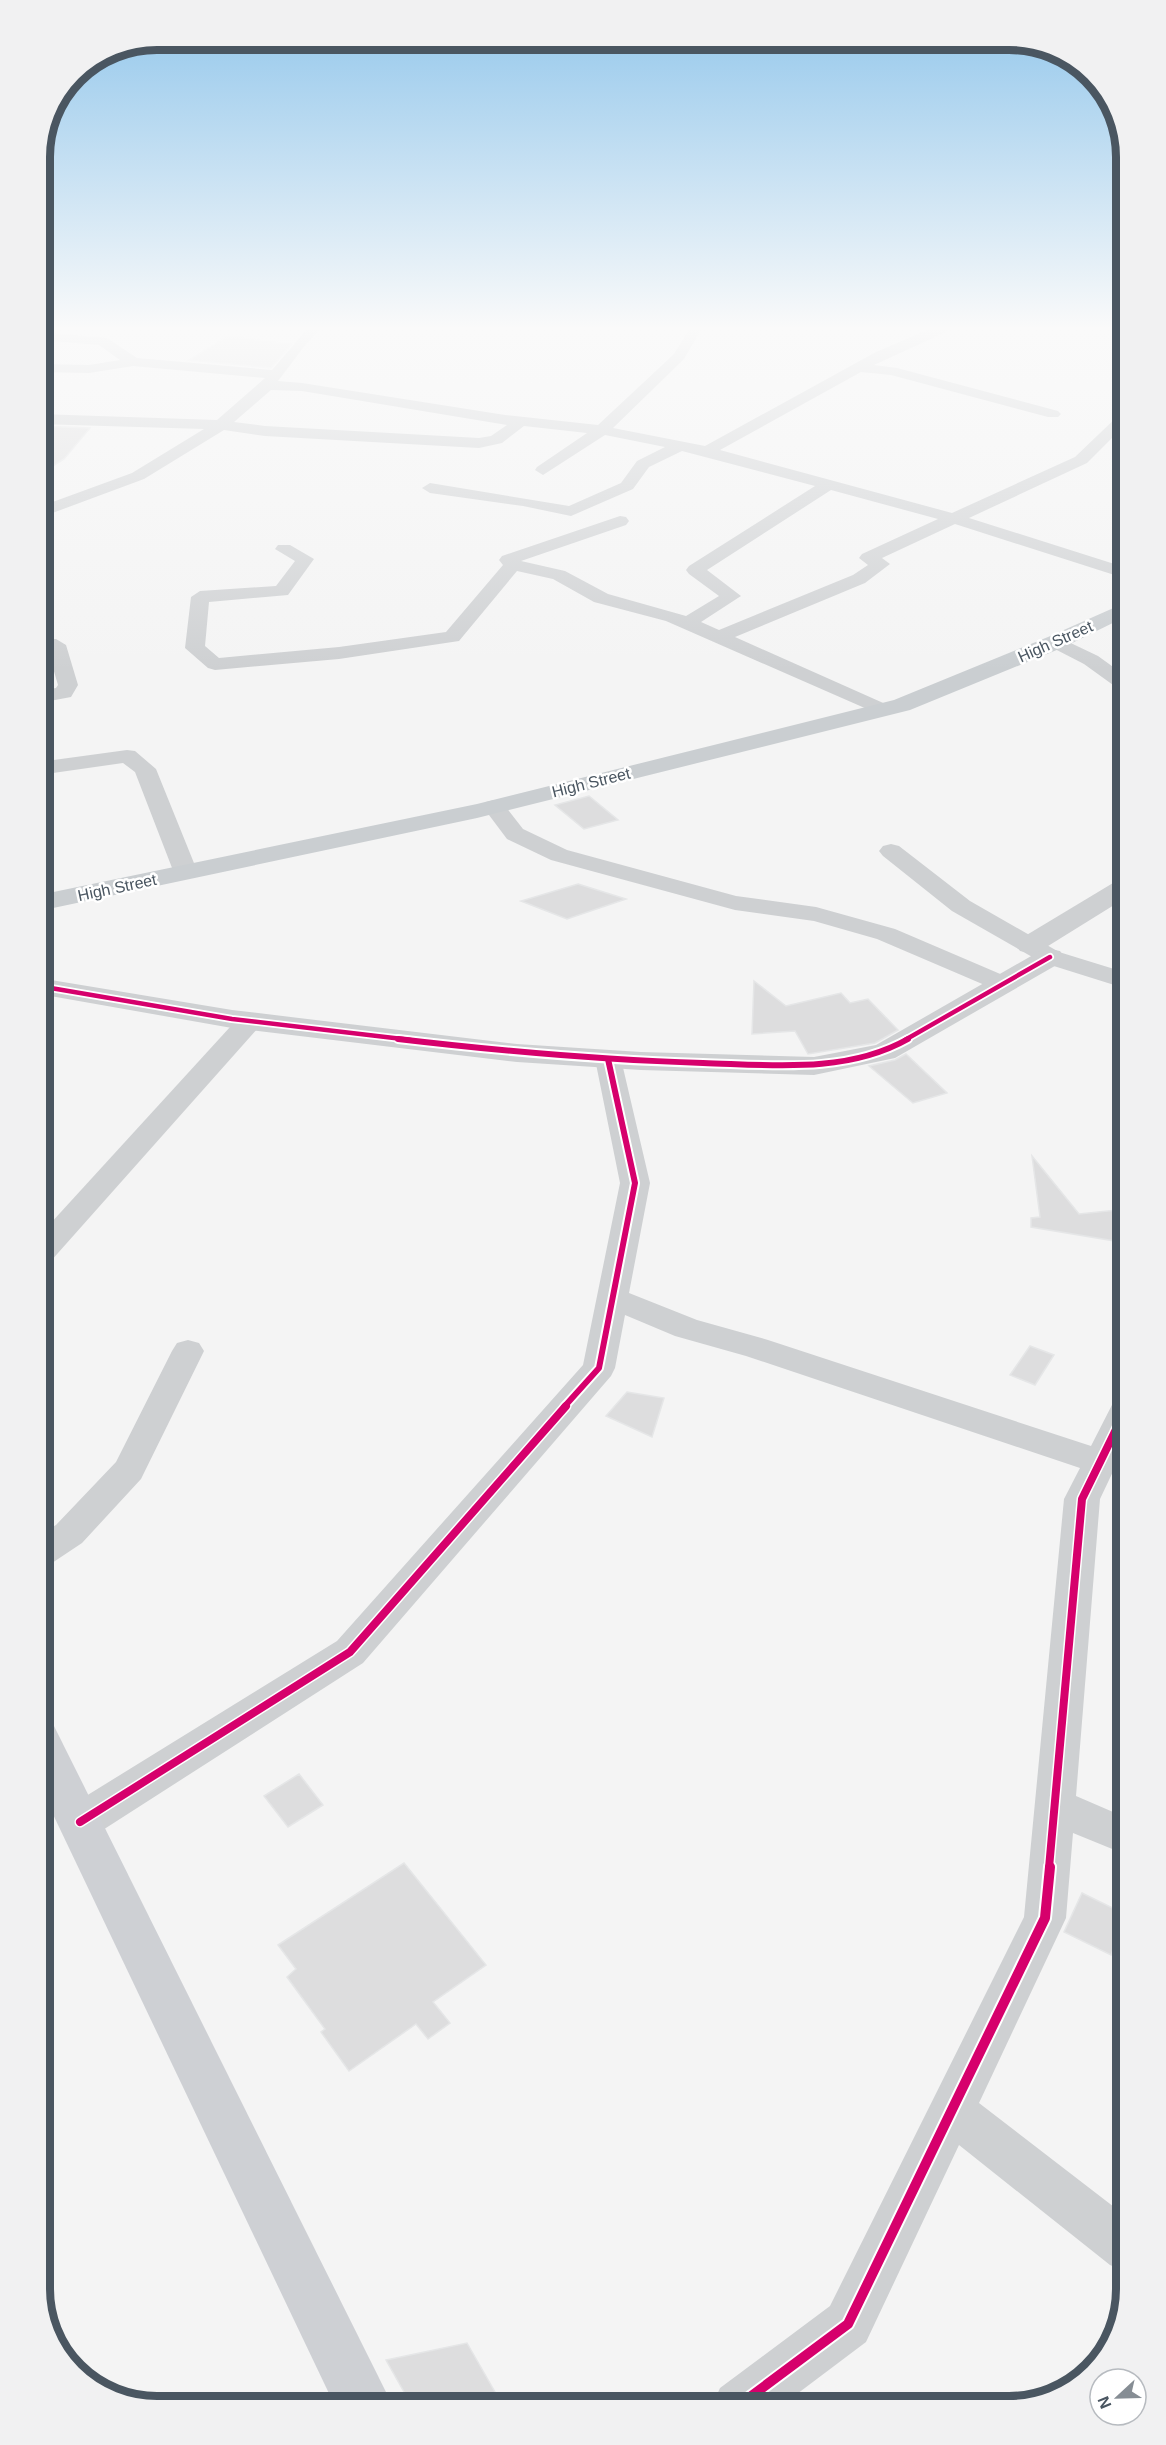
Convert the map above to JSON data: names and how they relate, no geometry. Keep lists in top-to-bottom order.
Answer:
{
  "streets": {
    "main road": ["High Street"]
  },
  "north": "left"
}
